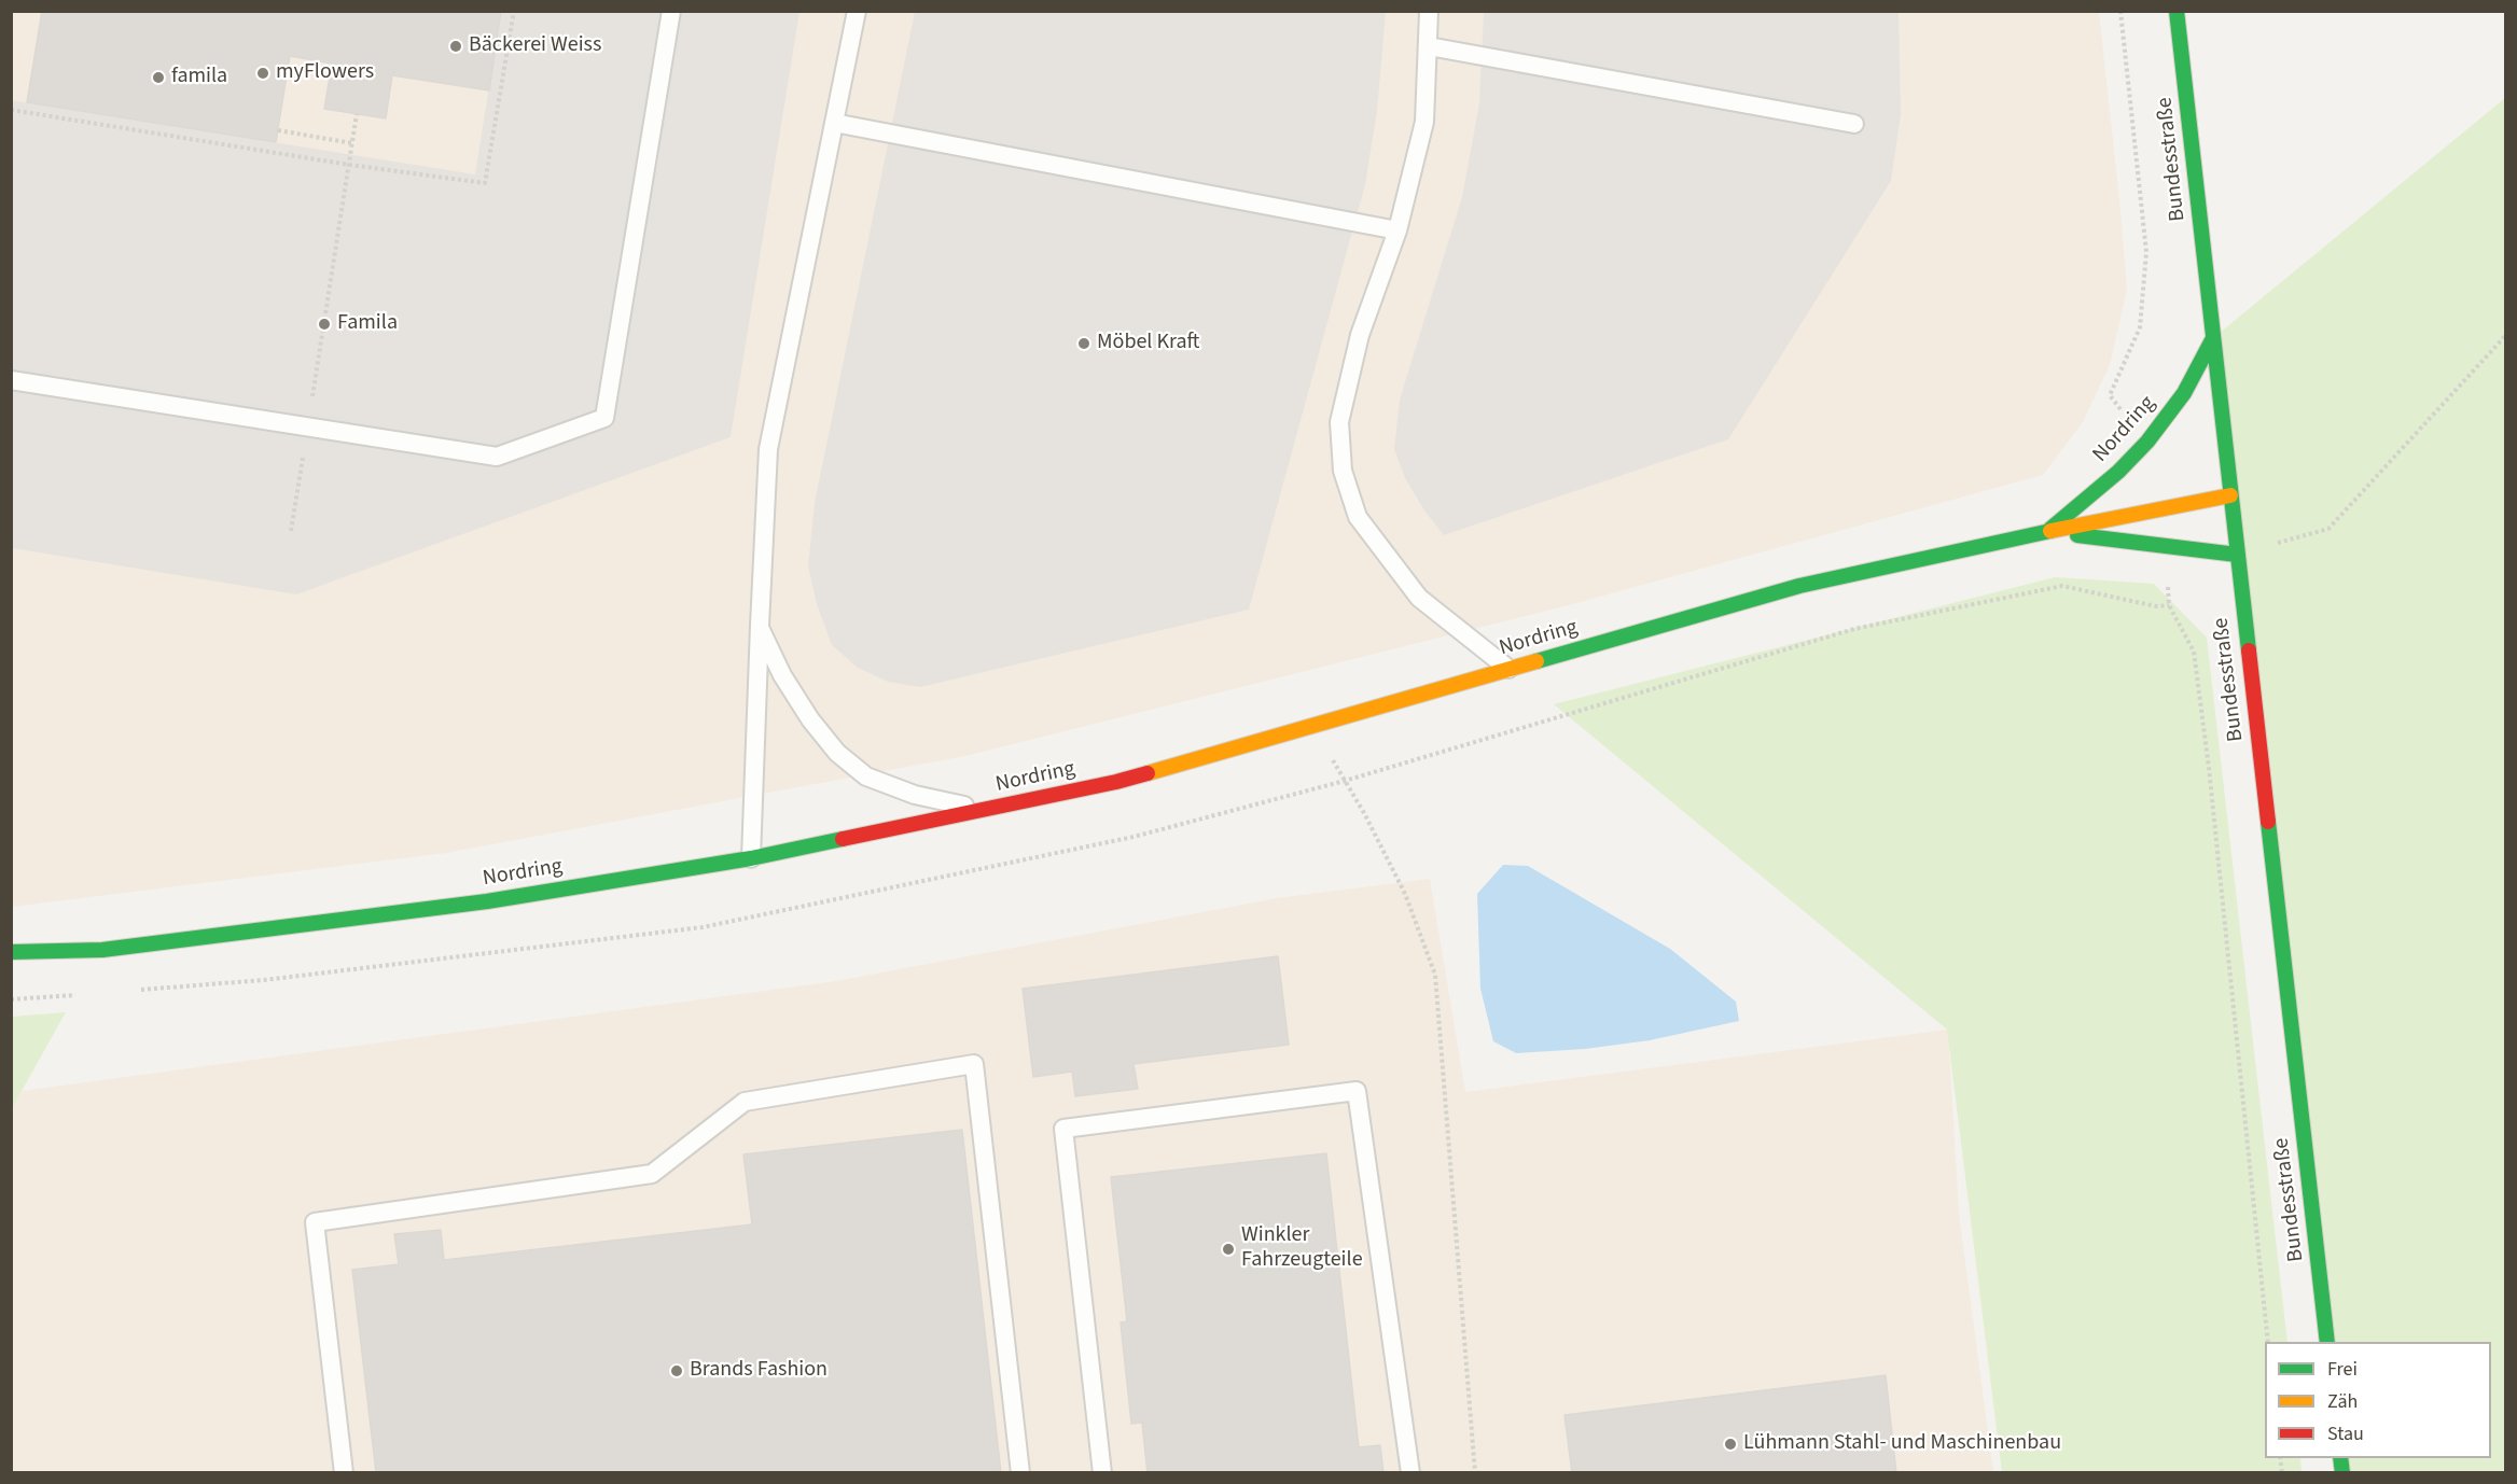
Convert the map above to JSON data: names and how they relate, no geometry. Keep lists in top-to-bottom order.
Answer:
{
  "streets": {
    "street": ["Bundesstraße", "Nordring"]
  },
  "crossings": [
    ["Bundesstraße", "Nordring"]
  ],
  "places": [
    "Bäckerei Weiss",
    "myFlowers",
    "famila",
    "Famila",
    "Möbel Kraft",
    "Winkler Fahrzeugteile",
    "Brands Fashion",
    "Lühmann Stahl- und Maschinenbau"
  ],
  "legend": ["Frei", "Zäh", "Stau"]
}
